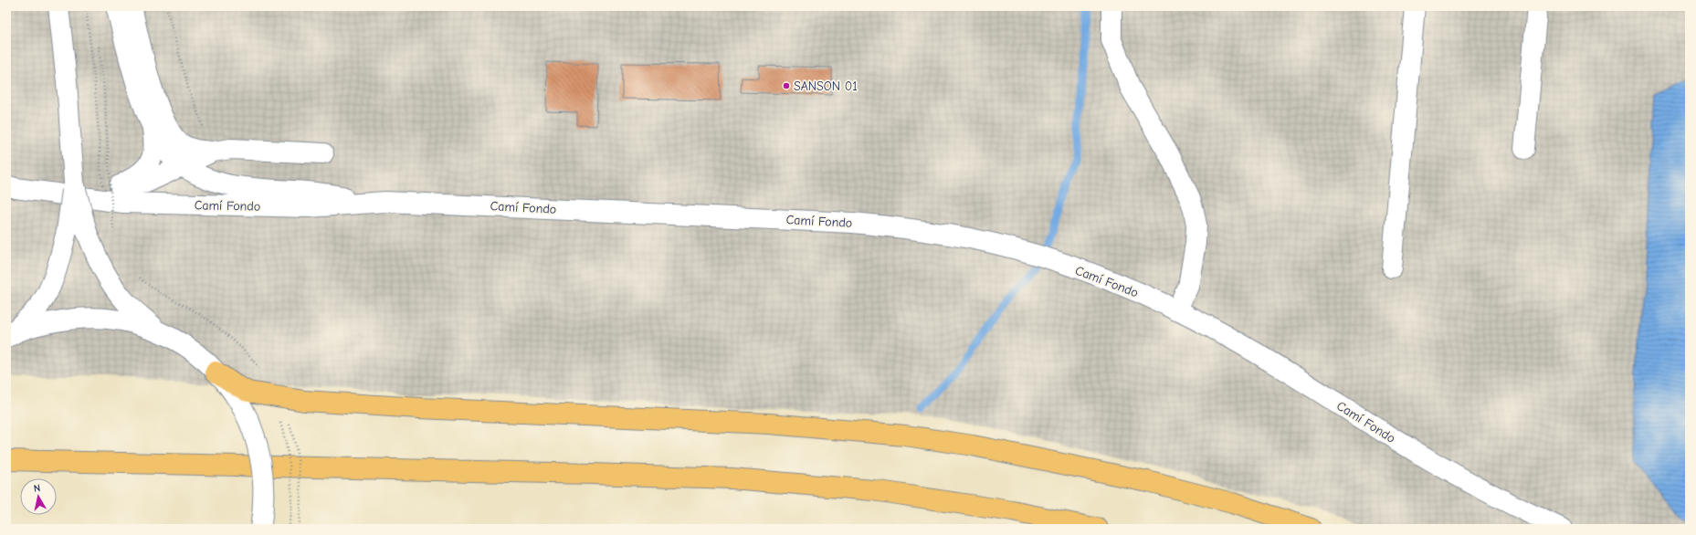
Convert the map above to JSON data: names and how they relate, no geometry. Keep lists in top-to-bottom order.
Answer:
{
  "streets": {
    "street": ["Camí Fondo"]
  },
  "places": ["SANSON 01"],
  "north": "top"
}
